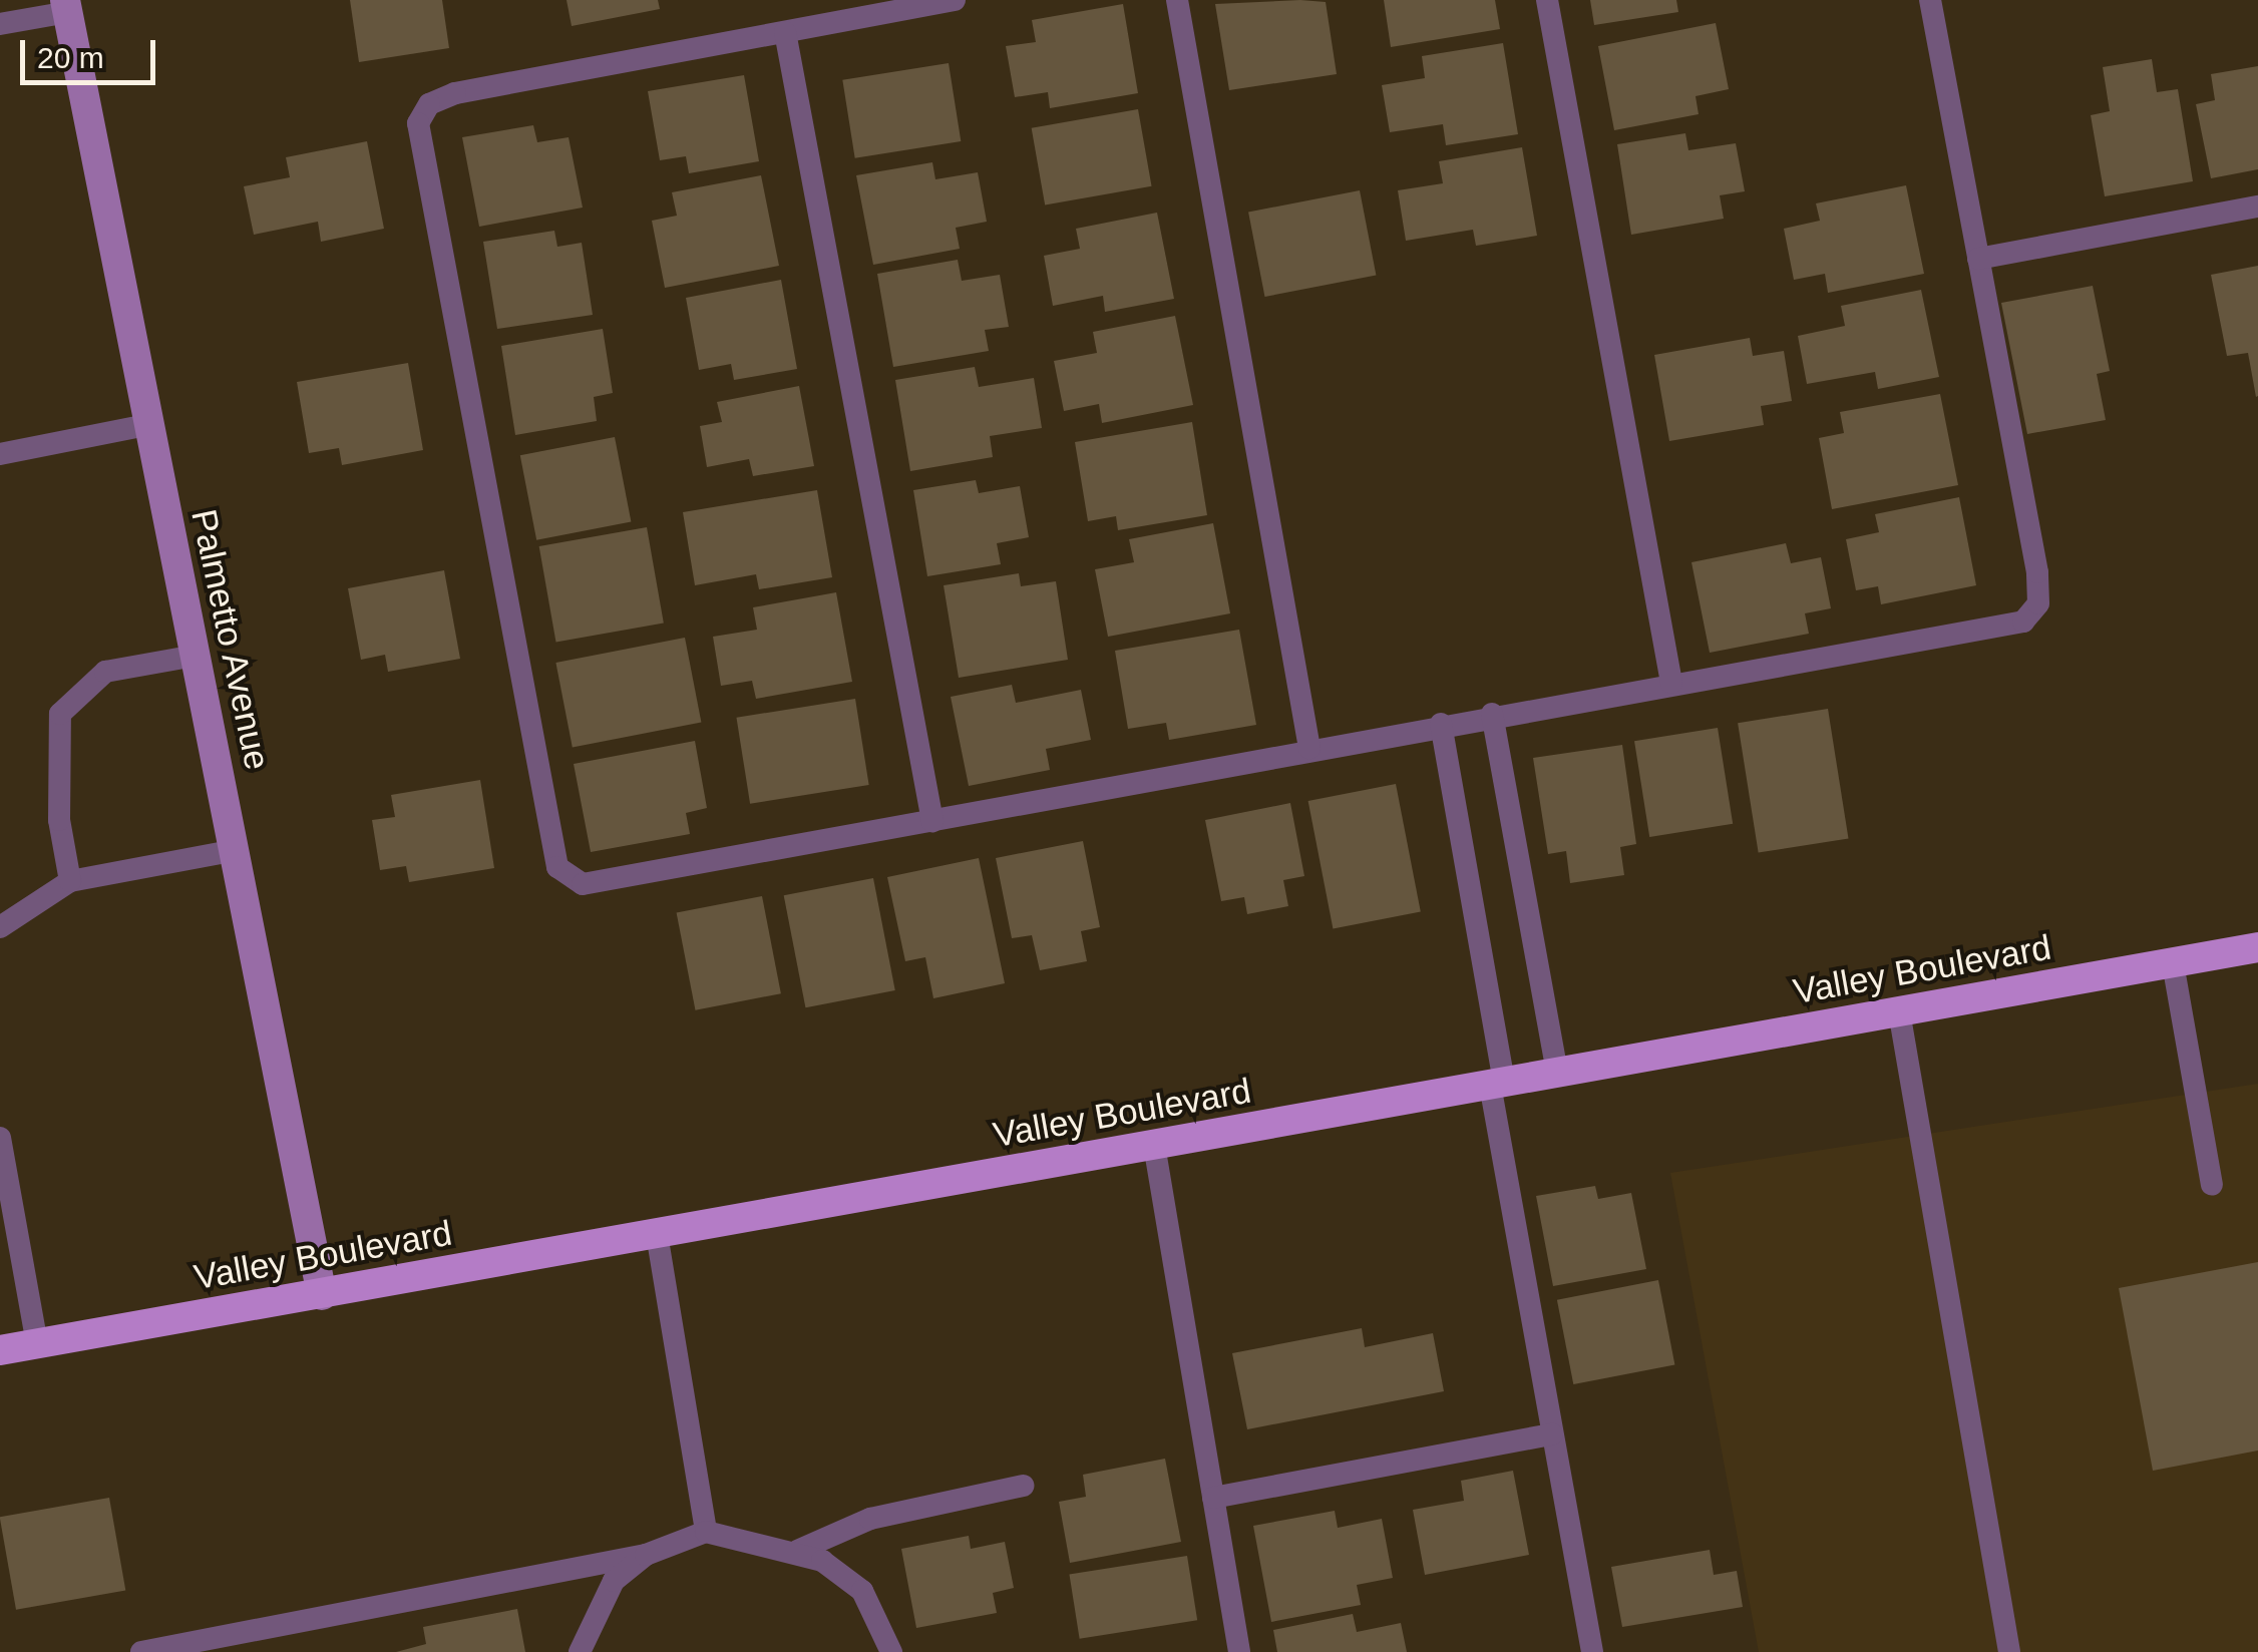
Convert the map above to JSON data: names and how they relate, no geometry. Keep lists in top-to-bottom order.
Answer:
{
  "streets": {
    "main road": ["Valley Boulevard"],
    "street": ["Palmetto Avenue"]
  },
  "crossings": [
    ["Palmetto Avenue", "Valley Boulevard"]
  ],
  "scale_bar": "20 m"
}
